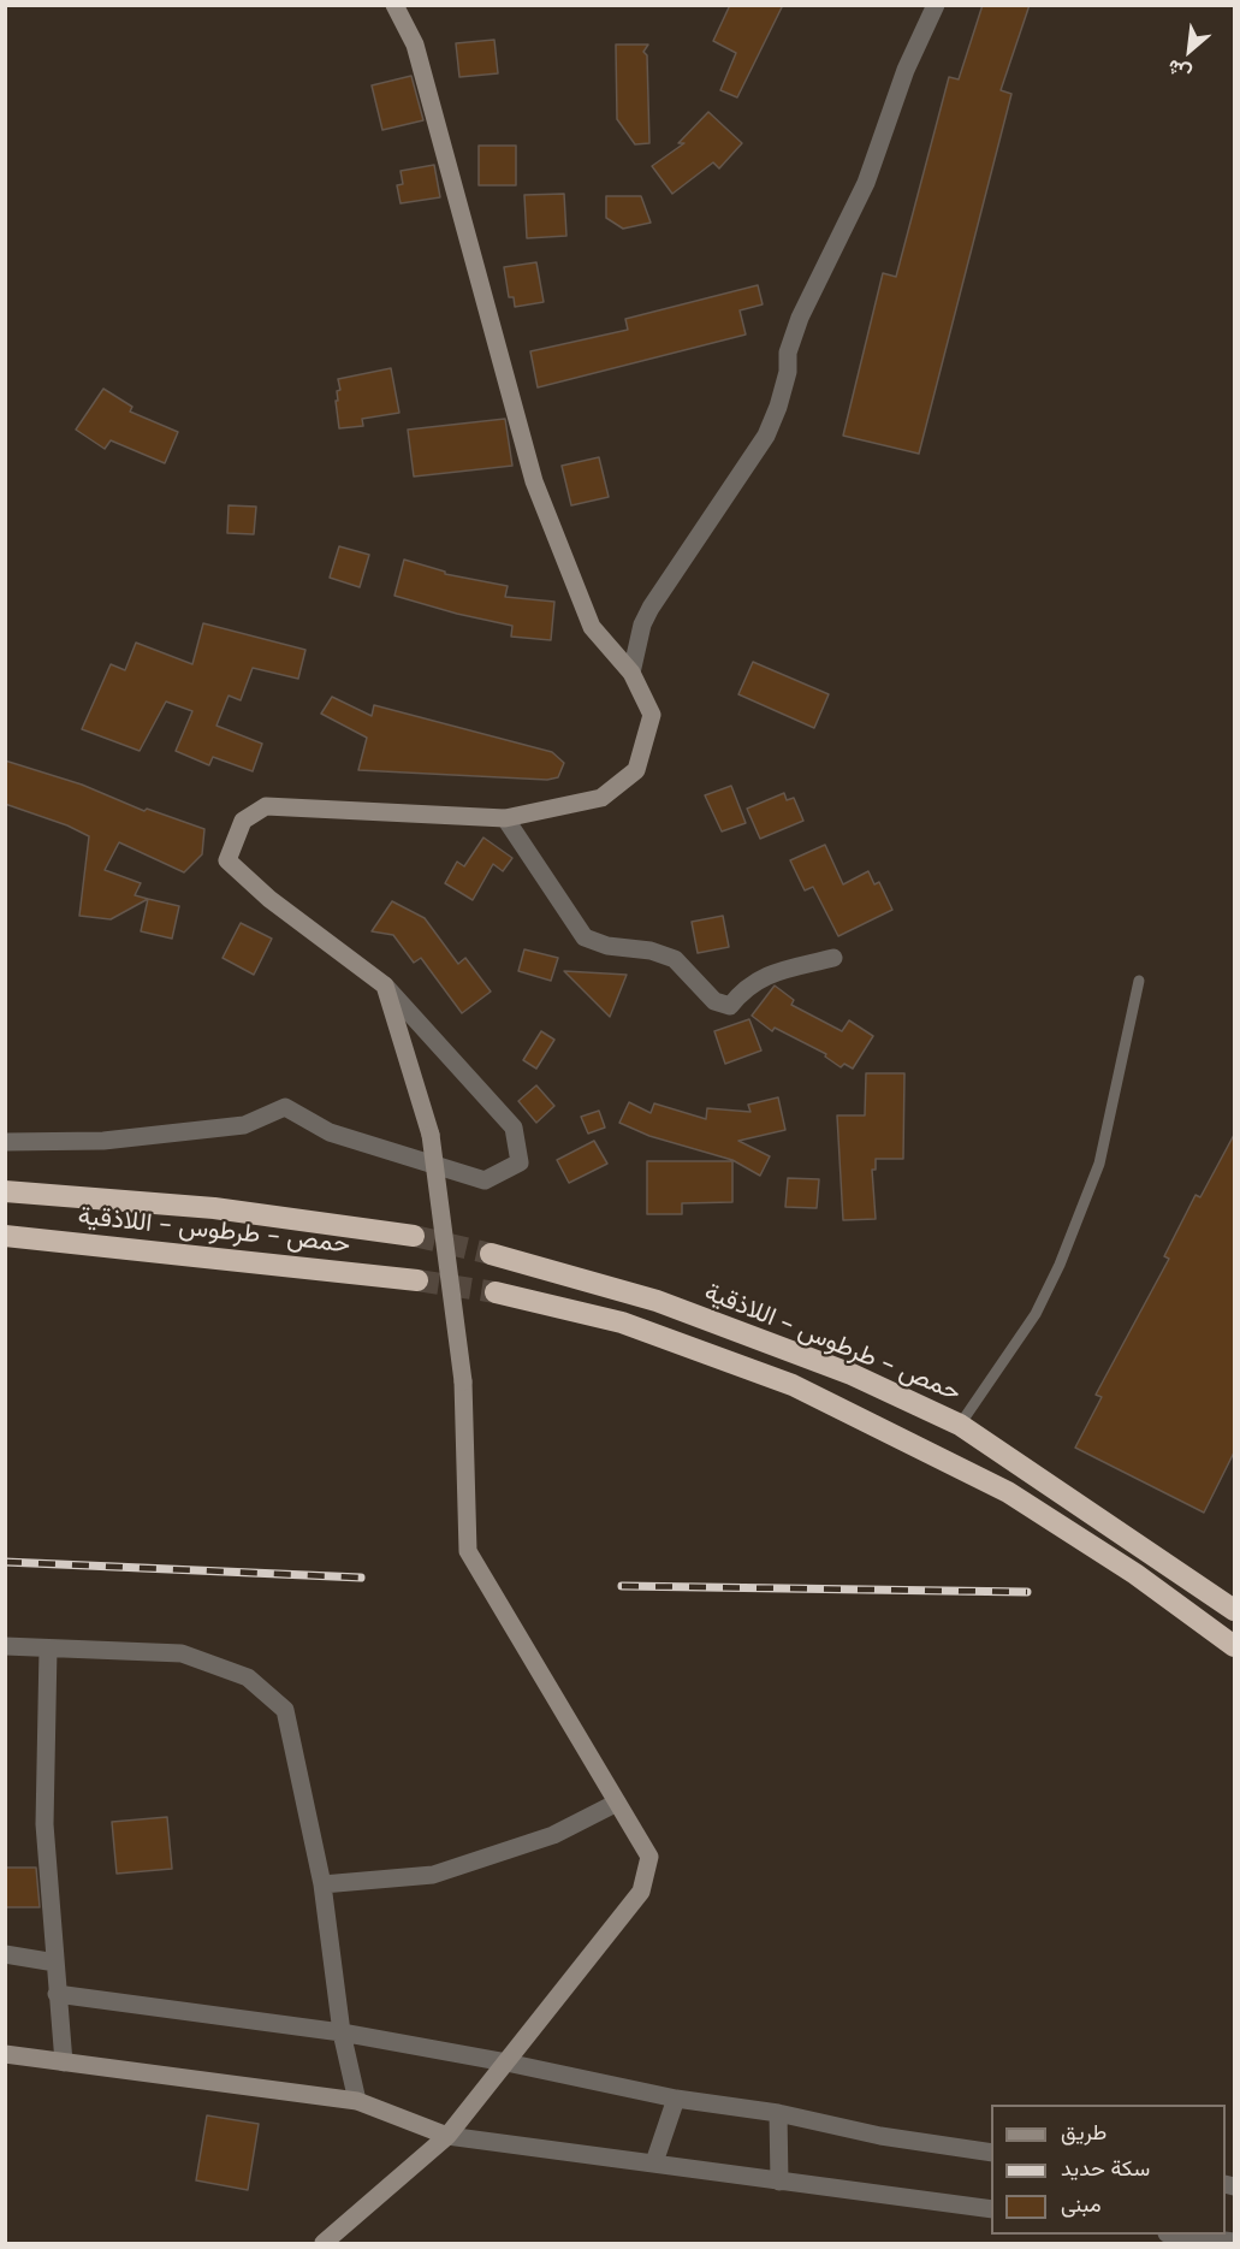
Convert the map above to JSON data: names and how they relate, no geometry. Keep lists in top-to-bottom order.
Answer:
{
  "streets": {
    "highway": ["حمص - طرطوس - اللاذقية"]
  },
  "legend": ["طريق", "سكة حديد", "مبنى"],
  "north": "bottom left"
}
